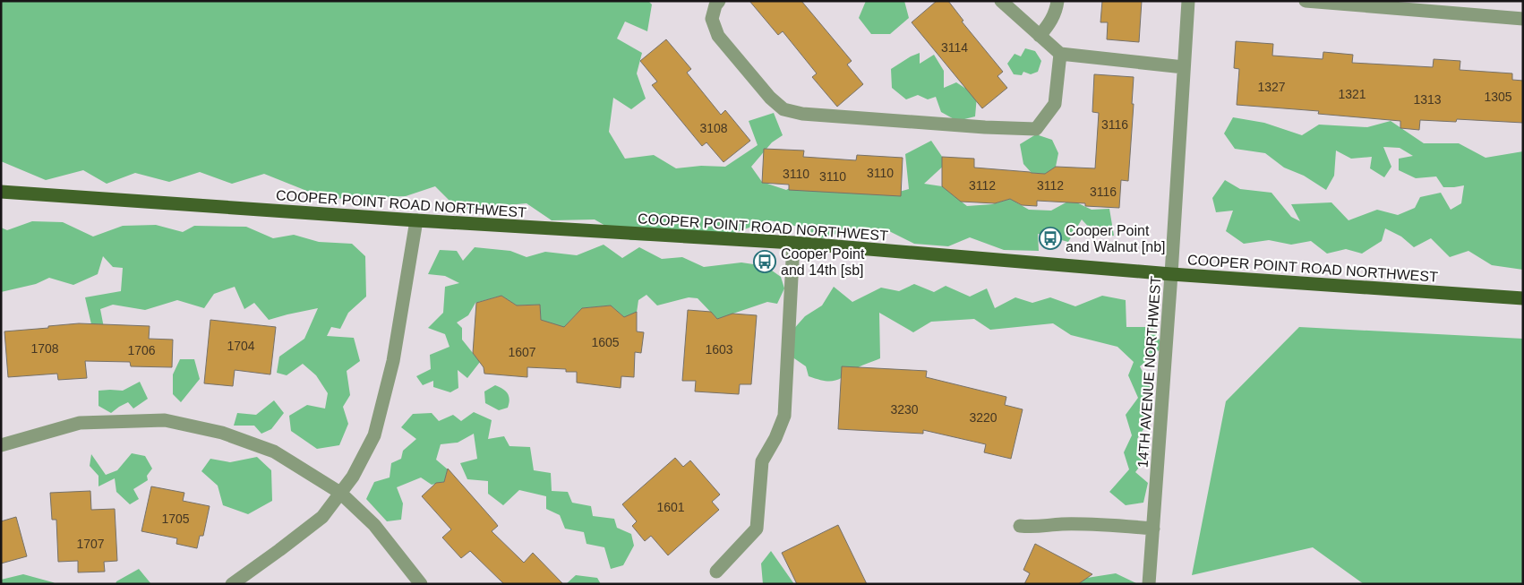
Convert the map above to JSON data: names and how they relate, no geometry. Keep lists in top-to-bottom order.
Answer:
{
  "streets": {
    "main road": ["COOPER POINT ROAD NORTHWEST"],
    "street": ["14TH AVENUE NORTHWEST"]
  },
  "crossings": [
    ["COOPER POINT ROAD NORTHWEST", "14TH AVENUE NORTHWEST"]
  ],
  "places": {
    "bus stop": ["Cooper Point and Walnut [nb]", "Cooper Point and 14th [sb]"]
  },
  "house_numbers": [
    "3114",
    "1327",
    "1321",
    "1305",
    "1313",
    "3116",
    "3108",
    "3110",
    "3110",
    "3110",
    "3112",
    "3112",
    "3116",
    "1605",
    "1704",
    "1708",
    "1603",
    "1706",
    "1607",
    "3230",
    "3220",
    "1601",
    "1705",
    "1707"
  ]
}
